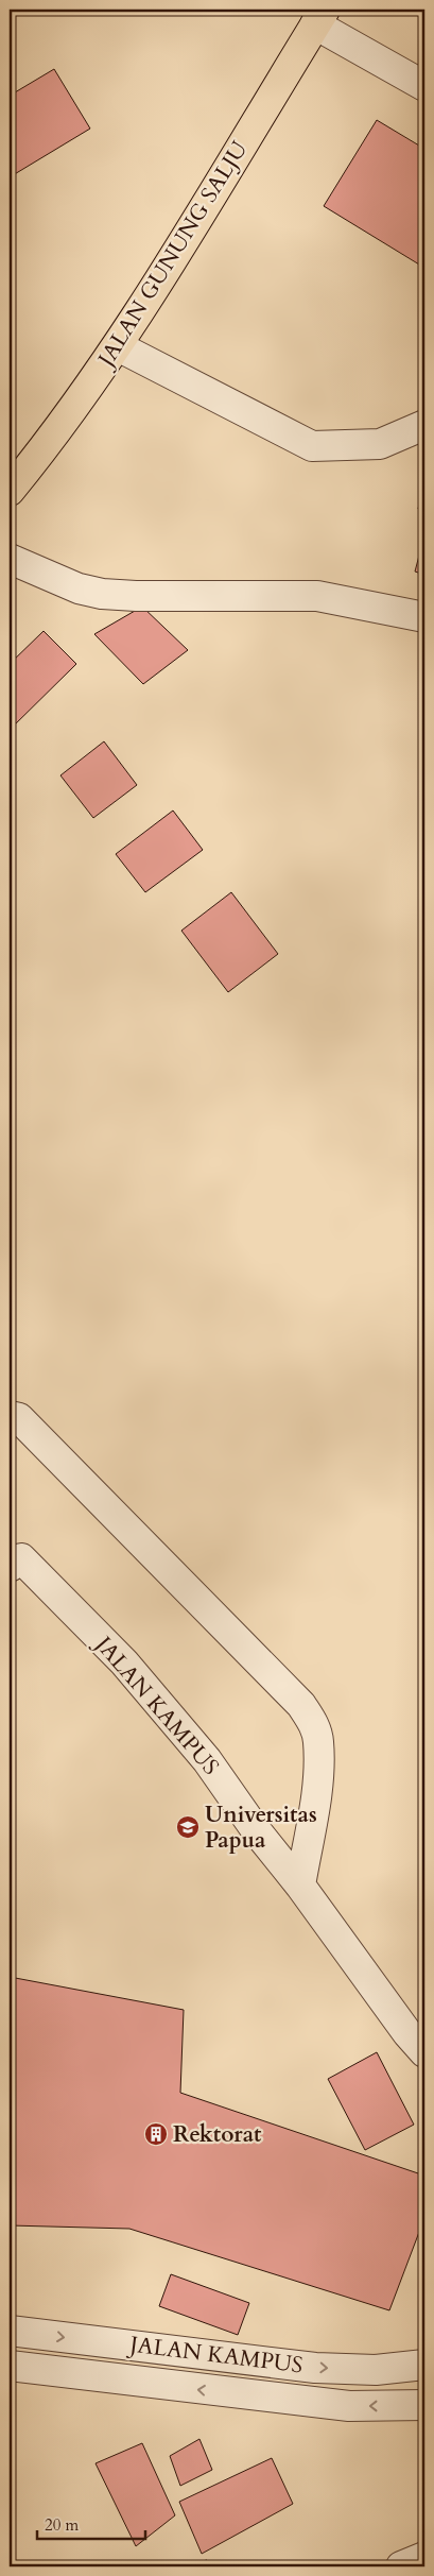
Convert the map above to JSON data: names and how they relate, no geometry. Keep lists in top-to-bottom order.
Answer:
{
  "streets": {
    "main road": ["JALAN GUNUNG SALJU"],
    "street": ["JALAN KAMPUS"]
  },
  "places": {
    "school or university": ["Universitas Papua"],
    "building": ["Rektorat"]
  },
  "scale_bar": "20 m"
}
